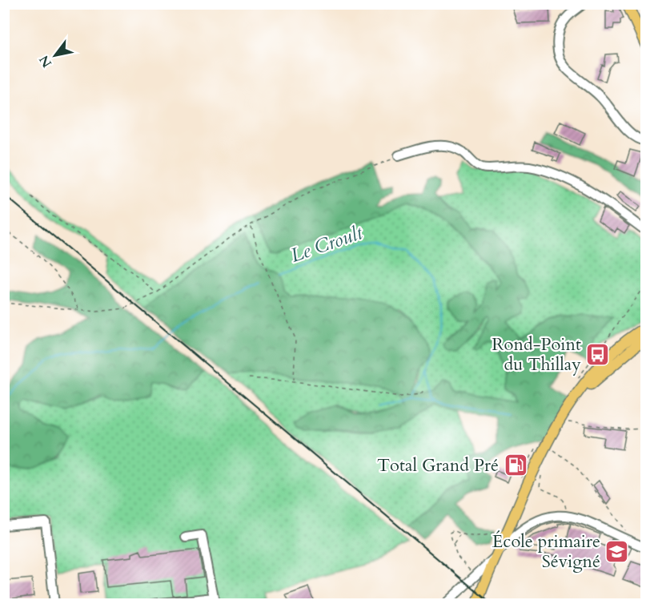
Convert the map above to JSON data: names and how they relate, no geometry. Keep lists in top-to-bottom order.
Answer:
{
  "water": ["Le Croult"],
  "places": {
    "bus stop": ["Rond-Point du Thillay"],
    "fuel station": ["Total Grand Pré"],
    "school or university": ["École primaire Sévigné"]
  },
  "north": "bottom left"
}
